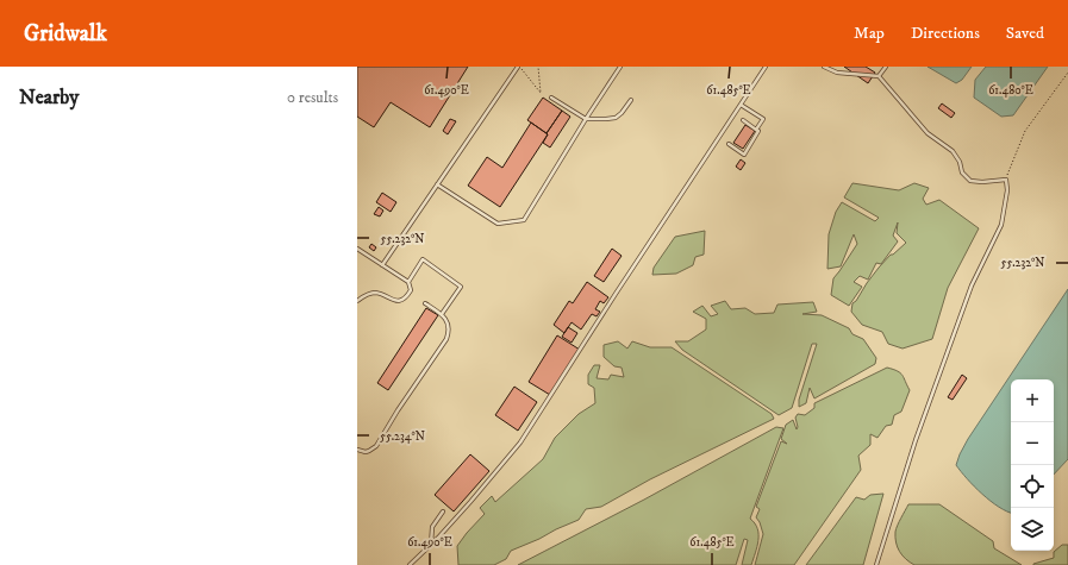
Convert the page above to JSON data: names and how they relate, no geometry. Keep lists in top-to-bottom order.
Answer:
{
  "page": {
    "header": "Gridwalk",
    "nav": ["Map", "Directions", "Saved"],
    "heading": ["Nearby", "0 results"],
    "map_buttons": ["+", "−"]
  },
  "coordinates": [
    "61.490°E",
    "61.485°E",
    "61.480°E",
    "55.232°N",
    "55.234°N"
  ]
}
